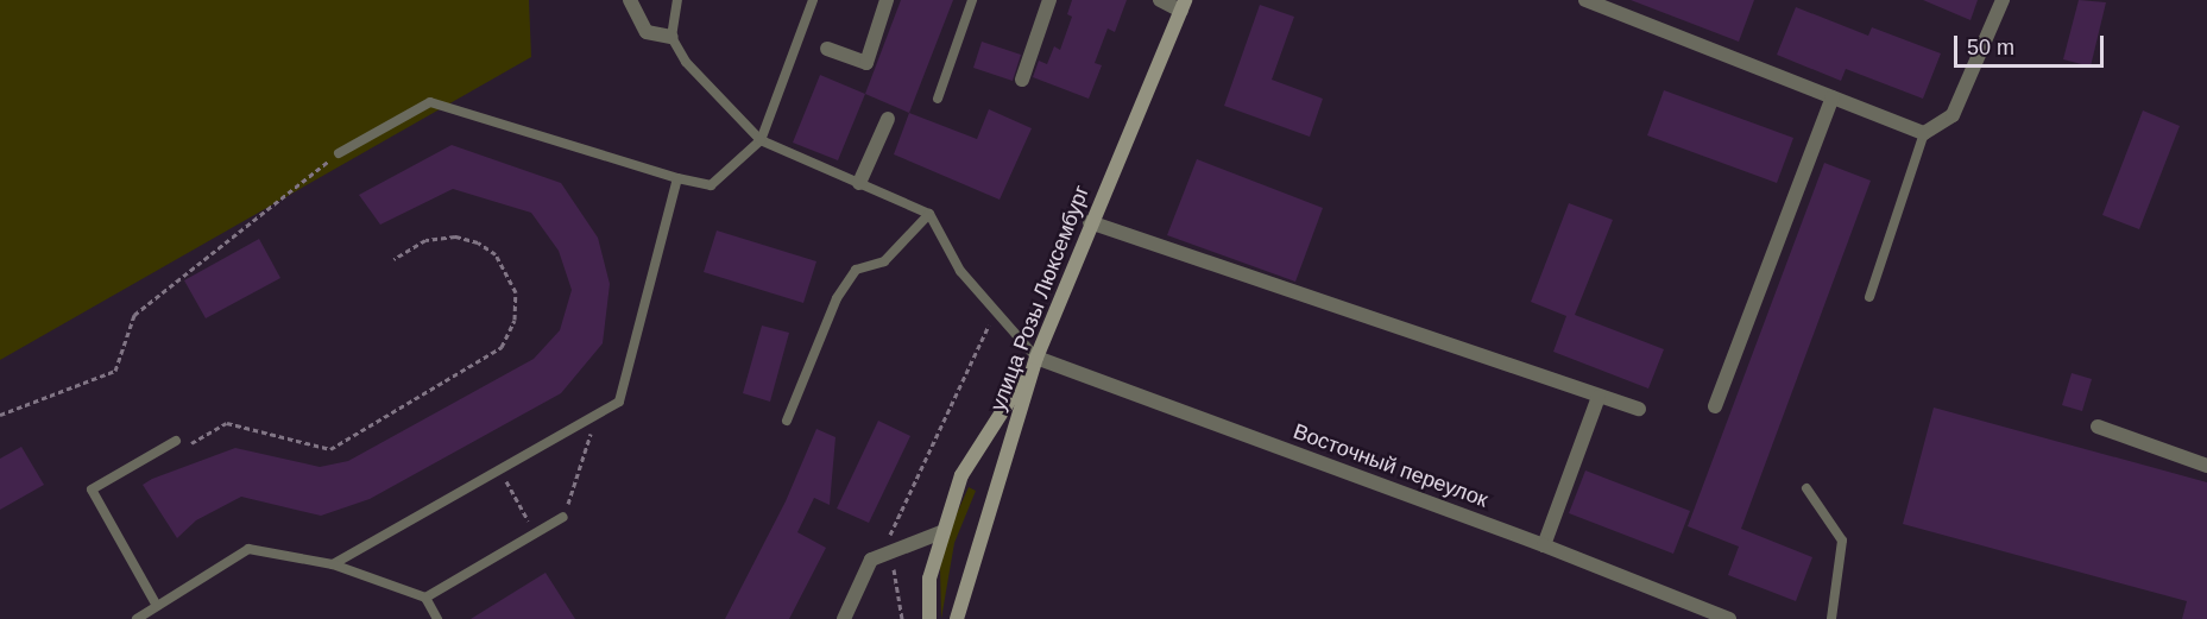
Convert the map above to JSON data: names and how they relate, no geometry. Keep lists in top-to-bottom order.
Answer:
{
  "streets": {
    "main road": ["улица Розы Люксембург"],
    "street": ["Восточный переулок"]
  },
  "crossings": [
    ["улица Розы Люксембург", "Восточный переулок"]
  ],
  "scale_bar": "50 m"
}
